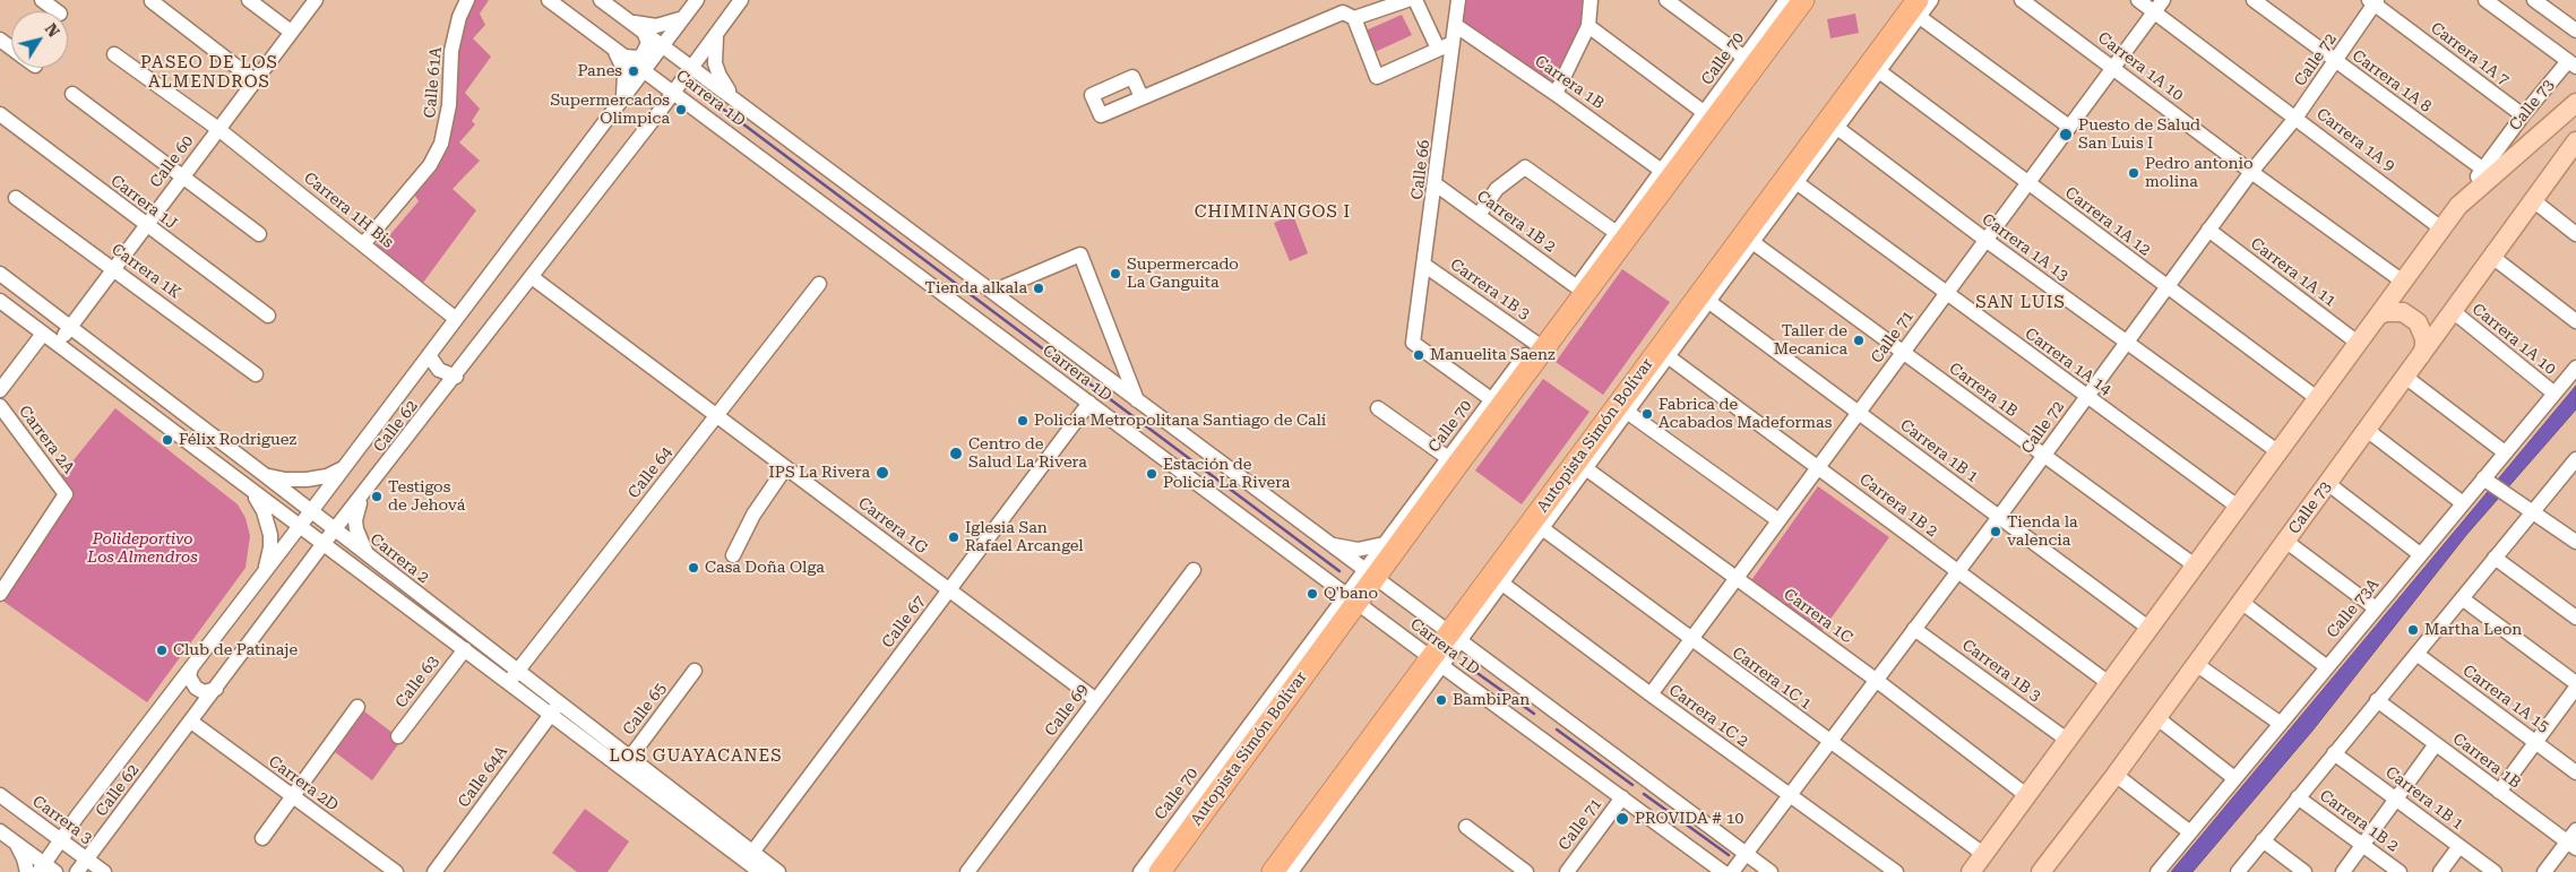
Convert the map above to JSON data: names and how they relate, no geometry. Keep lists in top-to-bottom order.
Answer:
{
  "streets": {
    "highway": ["Autopista Simón Bolívar"],
    "main road": ["Calle 73"],
    "street": [
      "Carrera 1A 7",
      "Calle 70",
      "Calle 72",
      "Carrera 1A 10",
      "Carrera 1A 8",
      "Calle 61A",
      "Carrera 1B",
      "Carrera 1D",
      "Carrera 1A 9",
      "Calle 60",
      "Calle 66",
      "Carrera 1J",
      "Carrera 1H Bis",
      "Carrera 1B 2",
      "Carrera 1A 12",
      "Carrera 1A 13",
      "Carrera 1K",
      "Carrera 1A 11",
      "Carrera 1B 3",
      "Calle 71",
      "Carrera 1A 14",
      "Calle 62",
      "Carrera 2A",
      "Carrera 1B 1",
      "Calle 64",
      "Carrera 1G",
      "Carrera 2",
      "Calle 73A",
      "Carrera 1C",
      "Calle 67",
      "Carrera 1C 1",
      "Calle 63",
      "Carrera 1A 15",
      "Calle 65",
      "Calle 69",
      "Carrera 1C 2",
      "Calle 64A",
      "Carrera 2D",
      "Carrera 3"
    ]
  },
  "crossings": [
    ["Carrera 1A 7", "Calle 72"],
    ["Carrera 1A 7", "Calle 73"],
    ["Calle 70", "Carrera 1B"],
    ["Calle 70", "Carrera 1D"],
    ["Calle 70", "Calle 66"],
    ["Calle 70", "Carrera 1B 2"],
    ["Calle 70", "Carrera 1B 3"],
    ["Calle 70", "Autopista Simón Bolívar"],
    ["Calle 72", "Carrera 1A 10"],
    ["Calle 72", "Carrera 1A 8"],
    ["Calle 72", "Carrera 1B"],
    ["Calle 72", "Carrera 1D"],
    ["Calle 72", "Carrera 1A 9"],
    ["Calle 72", "Carrera 1B 2"],
    ["Calle 72", "Carrera 1A 12"],
    ["Calle 72", "Carrera 1A 13"],
    ["Calle 72", "Carrera 1A 11"],
    ["Calle 72", "Carrera 1B 3"],
    ["Calle 72", "Carrera 1A 14"],
    ["Calle 72", "Carrera 1B 1"],
    ["Calle 72", "Carrera 1C"],
    ["Calle 72", "Carrera 1C 1"],
    ["Calle 72", "Carrera 1C 2"],
    ["Carrera 1A 10", "Calle 73"],
    ["Carrera 1A 10", "Calle 71"],
    ["Carrera 1A 10", "Calle 73A"],
    ["Carrera 1A 8", "Calle 73"],
    ["Calle 61A", "Carrera 1H Bis"],
    ["Carrera 1B", "Calle 73"],
    ["Carrera 1B", "Calle 66"],
    ["Carrera 1B", "Calle 71"],
    ["Carrera 1D", "Calle 71"],
    ["Carrera 1D", "Calle 62"],
    ["Carrera 1D", "Autopista Simón Bolívar"],
    ["Carrera 1D", "Calle 67"],
    ["Calle 73", "Carrera 1A 9"],
    ["Calle 73", "Carrera 1B 2"],
    ["Calle 73", "Carrera 1A 12"],
    ["Calle 73", "Carrera 1A 13"],
    ["Calle 73", "Carrera 1A 11"],
    ["Calle 73", "Carrera 1B 3"],
    ["Calle 73", "Carrera 1A 14"],
    ["Calle 73", "Carrera 1B 1"],
    ["Calle 73", "Carrera 1C"],
    ["Calle 73", "Carrera 1C 1"],
    ["Carrera 1A 9", "Calle 71"],
    ["Calle 60", "Carrera 1J"],
    ["Calle 60", "Carrera 1H Bis"],
    ["Calle 60", "Carrera 1K"],
    ["Calle 60", "Carrera 2"],
    ["Calle 66", "Carrera 1B 2"],
    ["Calle 66", "Carrera 1B 3"],
    ["Calle 66", "Autopista Simón Bolívar"],
    ["Carrera 1H Bis", "Calle 62"],
    ["Carrera 1B 2", "Calle 71"],
    ["Carrera 1A 12", "Calle 71"],
    ["Carrera 1A 13", "Calle 71"],
    ["Calle 71", "Carrera 1A 14"],
    ["Calle 71", "Carrera 1B 1"],
    ["Calle 71", "Carrera 1C"],
    ["Calle 71", "Carrera 1C 1"],
    ["Calle 71", "Carrera 1C 2"],
    ["Calle 62", "Carrera 1G"],
    ["Calle 62", "Carrera 2"],
    ["Calle 62", "Carrera 2D"],
    ["Calle 62", "Carrera 3"],
    ["Autopista Simón Bolívar", "Carrera 1C"],
    ["Calle 64", "Carrera 1G"],
    ["Calle 64", "Carrera 2"],
    ["Carrera 1G", "Calle 67"],
    ["Carrera 1G", "Calle 69"],
    ["Carrera 2", "Calle 67"],
    ["Carrera 2", "Calle 63"],
    ["Carrera 2", "Calle 65"],
    ["Carrera 2", "Calle 64A"]
  ],
  "districts": [
    "PASEO DE LOS ALMENDROS",
    "CHIMINANGOS I",
    "SAN LUIS",
    "LOS GUAYACANES"
  ],
  "parks": ["Polideportivo Los Almendros"],
  "places": [
    "Panes",
    "Supermercados Olimpica",
    "Puesto de Salud San Luis I",
    "Pedro antonio molina",
    "Supermercado La Ganguita",
    "Tienda alkala",
    "Taller de Mecanica",
    "Manuelita Saenz",
    "Fabrica de Acabados Madeformas",
    "Policia Metropolitana Santiago de Calí",
    "Félix Rodriguez",
    "Centro de Salud La Rivera",
    "IPS La Rivera",
    "Estación de Policía La Rivera",
    "Testigos de Jehová",
    "Tienda la valencia",
    "Iglesia San Rafael Arcangel",
    "Casa Doña Olga",
    "Q'bano",
    "Martha Leon",
    "Club de Patinaje",
    "BambiPan",
    "PROVIDA # 10"
  ],
  "north": "top right"
}
